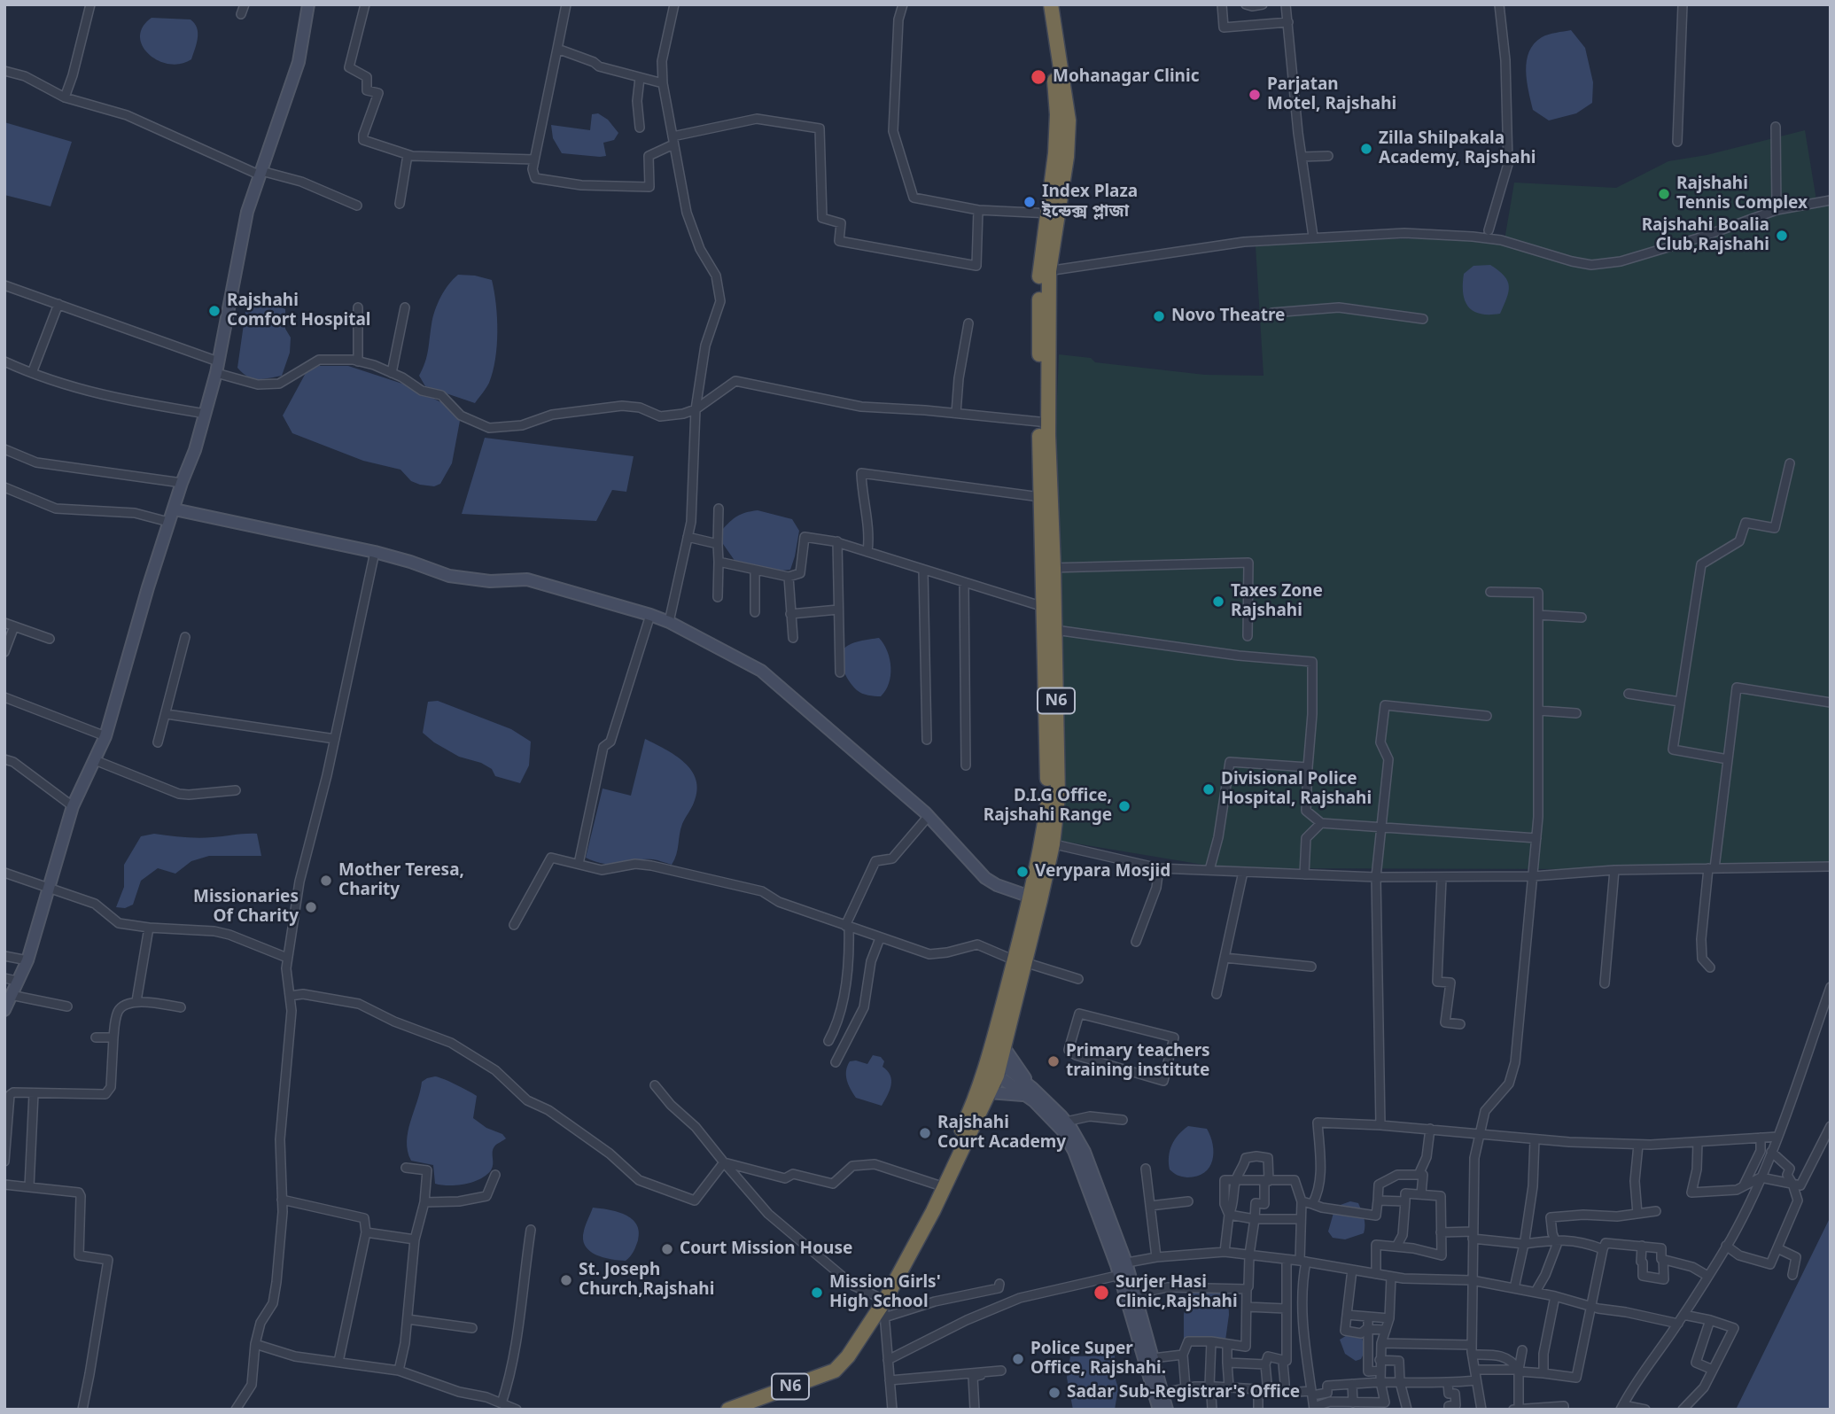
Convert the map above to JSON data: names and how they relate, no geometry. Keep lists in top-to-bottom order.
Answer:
{
  "streets": {
    "highway": ["N6"]
  },
  "places": [
    "Mohanagar Clinic",
    "Parjatan Motel, Rajshahi",
    "Zilla Shilpakala Academy, Rajshahi",
    "Rajshahi Tennis Complex",
    "Index Plaza ইন্ডেক্স প্লাজা",
    "Rajshahi Boalia Club,Rajshahi",
    "Rajshahi Comfort Hospital",
    "Novo Theatre",
    "Taxes Zone Rajshahi",
    "Divisional Police Hospital, Rajshahi",
    "D.I.G Office, Rajshahi Range",
    "Verypara Mosjid",
    "Mother Teresa, Charity",
    "Missionaries Of Charity",
    "Primary teachers training institute",
    "Rajshahi Court Academy",
    "Court Mission House",
    "St. Joseph Church,Rajshahi",
    "Mission Girls' High School",
    "Surjer Hasi Clinic,Rajshahi",
    "Police Super Office, Rajshahi.",
    "Sadar Sub-Registrar's Office"
  ]
}
